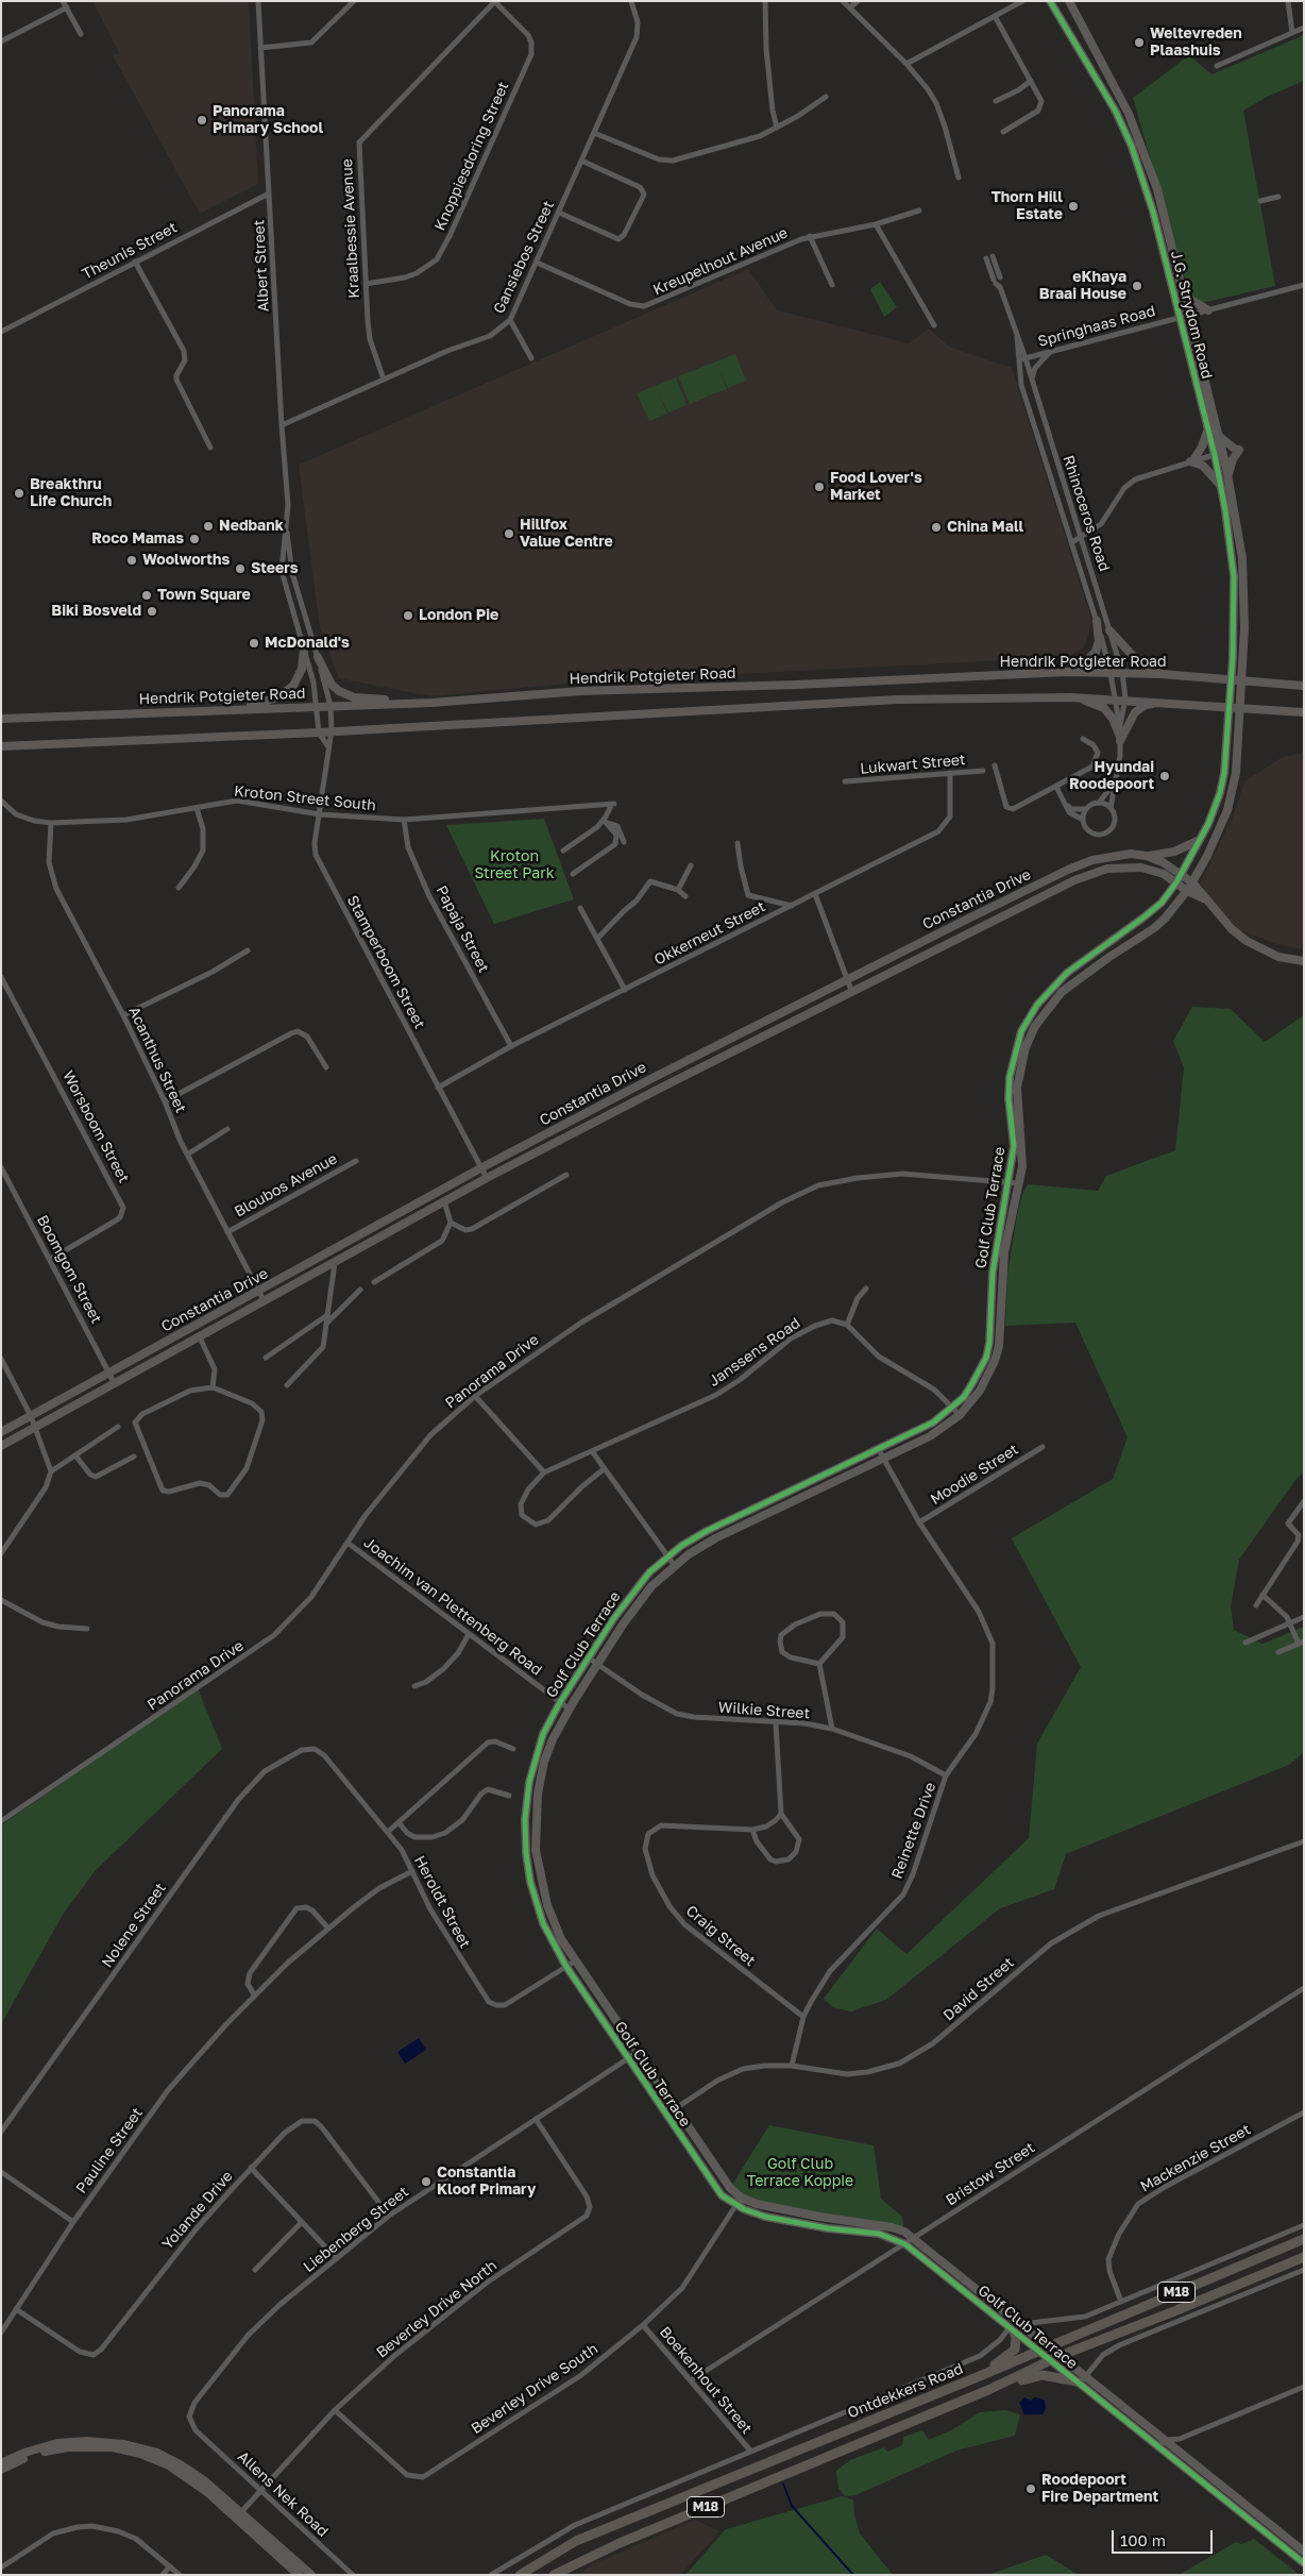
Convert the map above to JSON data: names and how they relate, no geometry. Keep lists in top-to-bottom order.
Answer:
{
  "streets": {
    "main road": ["M18", "Ontdekkers Road"],
    "street": [
      "Knoppiesdoring Street",
      "Kraalbessie Avenue",
      "Theunis Street",
      "Gansiebos Street",
      "Kreupelhout Avenue",
      "Albert Street",
      "J.G. Strydom Road",
      "Springhaas Road",
      "Rhinoceros Road",
      "Hendrik Potgieter Road",
      "Lukwart Street",
      "Kroton Street South",
      "Constantia Drive",
      "Papaja Street",
      "Okkerneut Street",
      "Stamperboom Street",
      "Acanthus Street",
      "Worsboom Street",
      "Bloubos Avenue",
      "Golf Club Terrace",
      "Boomgom Street",
      "Janssens Road",
      "Panorama Drive",
      "Moodie Street",
      "Joachim van Plettenberg Road",
      "Wilkie Street",
      "Reinette Drive",
      "Heroldt Street",
      "Nolene Street",
      "Craig Street",
      "David Street",
      "Pauline Street",
      "Mackenzie Street",
      "Bristow Street",
      "Yolande Drive",
      "Liebenberg Street",
      "Beverley Drive North",
      "Boekenhout Street",
      "Beverley Drive South",
      "Allens Nek Road"
    ]
  },
  "crossings": [
    ["Knoppiesdoring Street", "Kraalbessie Avenue"],
    ["Kraalbessie Avenue", "Gansiebos Street"],
    ["Theunis Street", "Albert Street"],
    ["Gansiebos Street", "Kreupelhout Avenue"],
    ["Gansiebos Street", "Albert Street"],
    ["Albert Street", "Hendrik Potgieter Road"],
    ["Albert Street", "Stamperboom Street"],
    ["J.G. Strydom Road", "Springhaas Road"],
    ["J.G. Strydom Road", "Golf Club Terrace"],
    ["Springhaas Road", "Rhinoceros Road"],
    ["Rhinoceros Road", "Hendrik Potgieter Road"],
    ["Lukwart Street", "Okkerneut Street"],
    ["Kroton Street South", "Papaja Street"],
    ["Kroton Street South", "Stamperboom Street"],
    ["Kroton Street South", "Acanthus Street"],
    ["Constantia Drive", "Stamperboom Street"],
    ["Constantia Drive", "Acanthus Street"],
    ["Constantia Drive", "Golf Club Terrace"],
    ["Constantia Drive", "Boomgom Street"],
    ["Papaja Street", "Okkerneut Street"],
    ["Okkerneut Street", "Stamperboom Street"],
    ["Acanthus Street", "Bloubos Avenue"],
    ["Worsboom Street", "Boomgom Street"],
    ["Golf Club Terrace", "Panorama Drive"],
    ["Golf Club Terrace", "Joachim van Plettenberg Road"],
    ["Golf Club Terrace", "Wilkie Street"],
    ["Golf Club Terrace", "Reinette Drive"],
    ["Golf Club Terrace", "Heroldt Street"],
    ["Golf Club Terrace", "David Street"],
    ["Golf Club Terrace", "Bristow Street"],
    ["Golf Club Terrace", "Liebenberg Street"],
    ["Golf Club Terrace", "Beverley Drive South"],
    ["Golf Club Terrace", "Ontdekkers Road"],
    ["Panorama Drive", "Joachim van Plettenberg Road"],
    ["Moodie Street", "Reinette Drive"],
    ["Wilkie Street", "Reinette Drive"],
    ["Reinette Drive", "Craig Street"],
    ["Reinette Drive", "David Street"],
    ["Heroldt Street", "Nolene Street"],
    ["Heroldt Street", "Pauline Street"],
    ["Pauline Street", "Yolande Drive"],
    ["Bristow Street", "Boekenhout Street"],
    ["Yolande Drive", "Liebenberg Street"],
    ["Liebenberg Street", "Beverley Drive North"],
    ["Liebenberg Street", "Allens Nek Road"],
    ["Beverley Drive North", "Beverley Drive South"],
    ["Beverley Drive North", "Allens Nek Road"],
    ["Boekenhout Street", "Beverley Drive South"],
    ["Boekenhout Street", "Ontdekkers Road"]
  ],
  "parks": ["Kroton Street Park", "Golf Club Terrace Koppie"],
  "places": [
    "Weltevreden Plaashuis",
    "Panorama Primary School",
    "Thorn Hill Estate",
    "eKhaya Braai House",
    "Food Lover's Market",
    "Breakthru Life Church",
    "Nedbank",
    "China Mall",
    "Hillfox Value Centre",
    "Roco Mamas",
    "Woolworths",
    "Steers",
    "Town Square",
    "Biki Bosveld",
    "London Pie",
    "McDonald's",
    "Hyundai Roodepoort",
    "Constantia Kloof Primary",
    "Roodepoort Fire Department"
  ],
  "scale_bar": "100 m"
}
